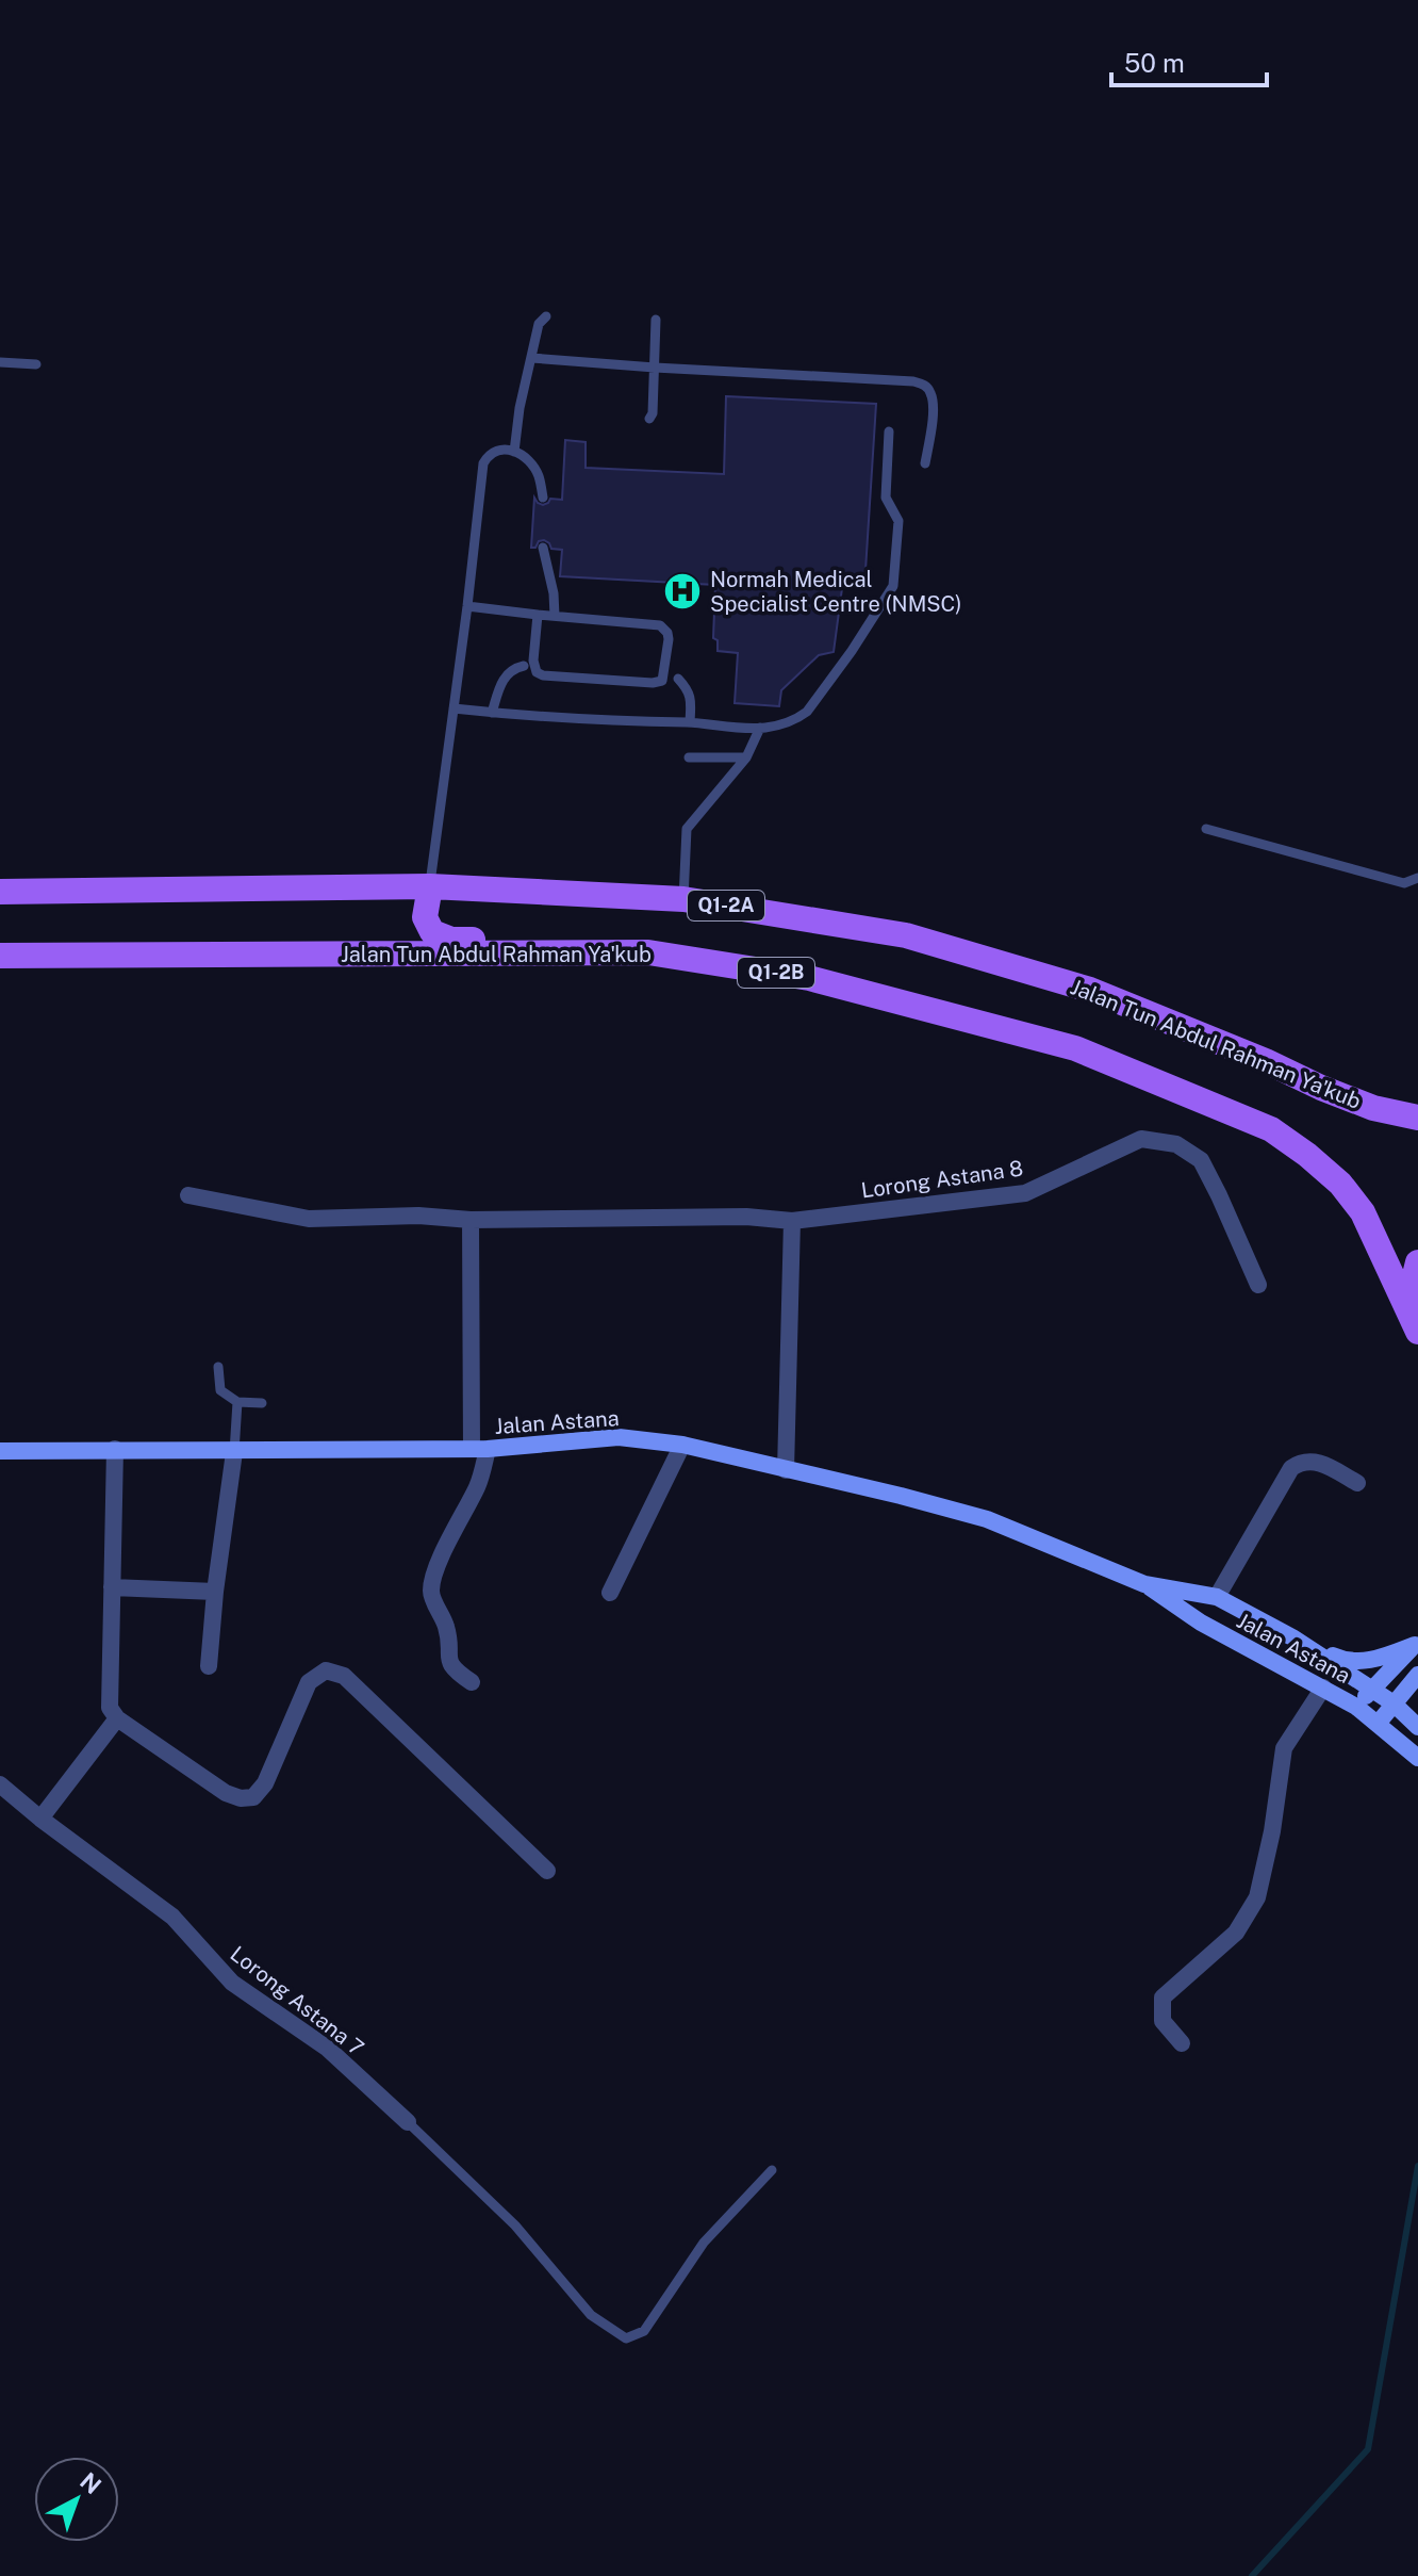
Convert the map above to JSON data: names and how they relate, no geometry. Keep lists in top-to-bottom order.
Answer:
{
  "streets": {
    "main road": [
      "Q1-2A",
      "Jalan Tun Abdul Rahman Ya'kub",
      "Q1-2B",
      "Jalan Astana"
    ],
    "street": ["Lorong Astana 8", "Lorong Astana 7"]
  },
  "places": {
    "hospital": ["Normah Medical Specialist Centre (NMSC)"]
  },
  "scale_bar": "50 m",
  "north": "top right"
}
